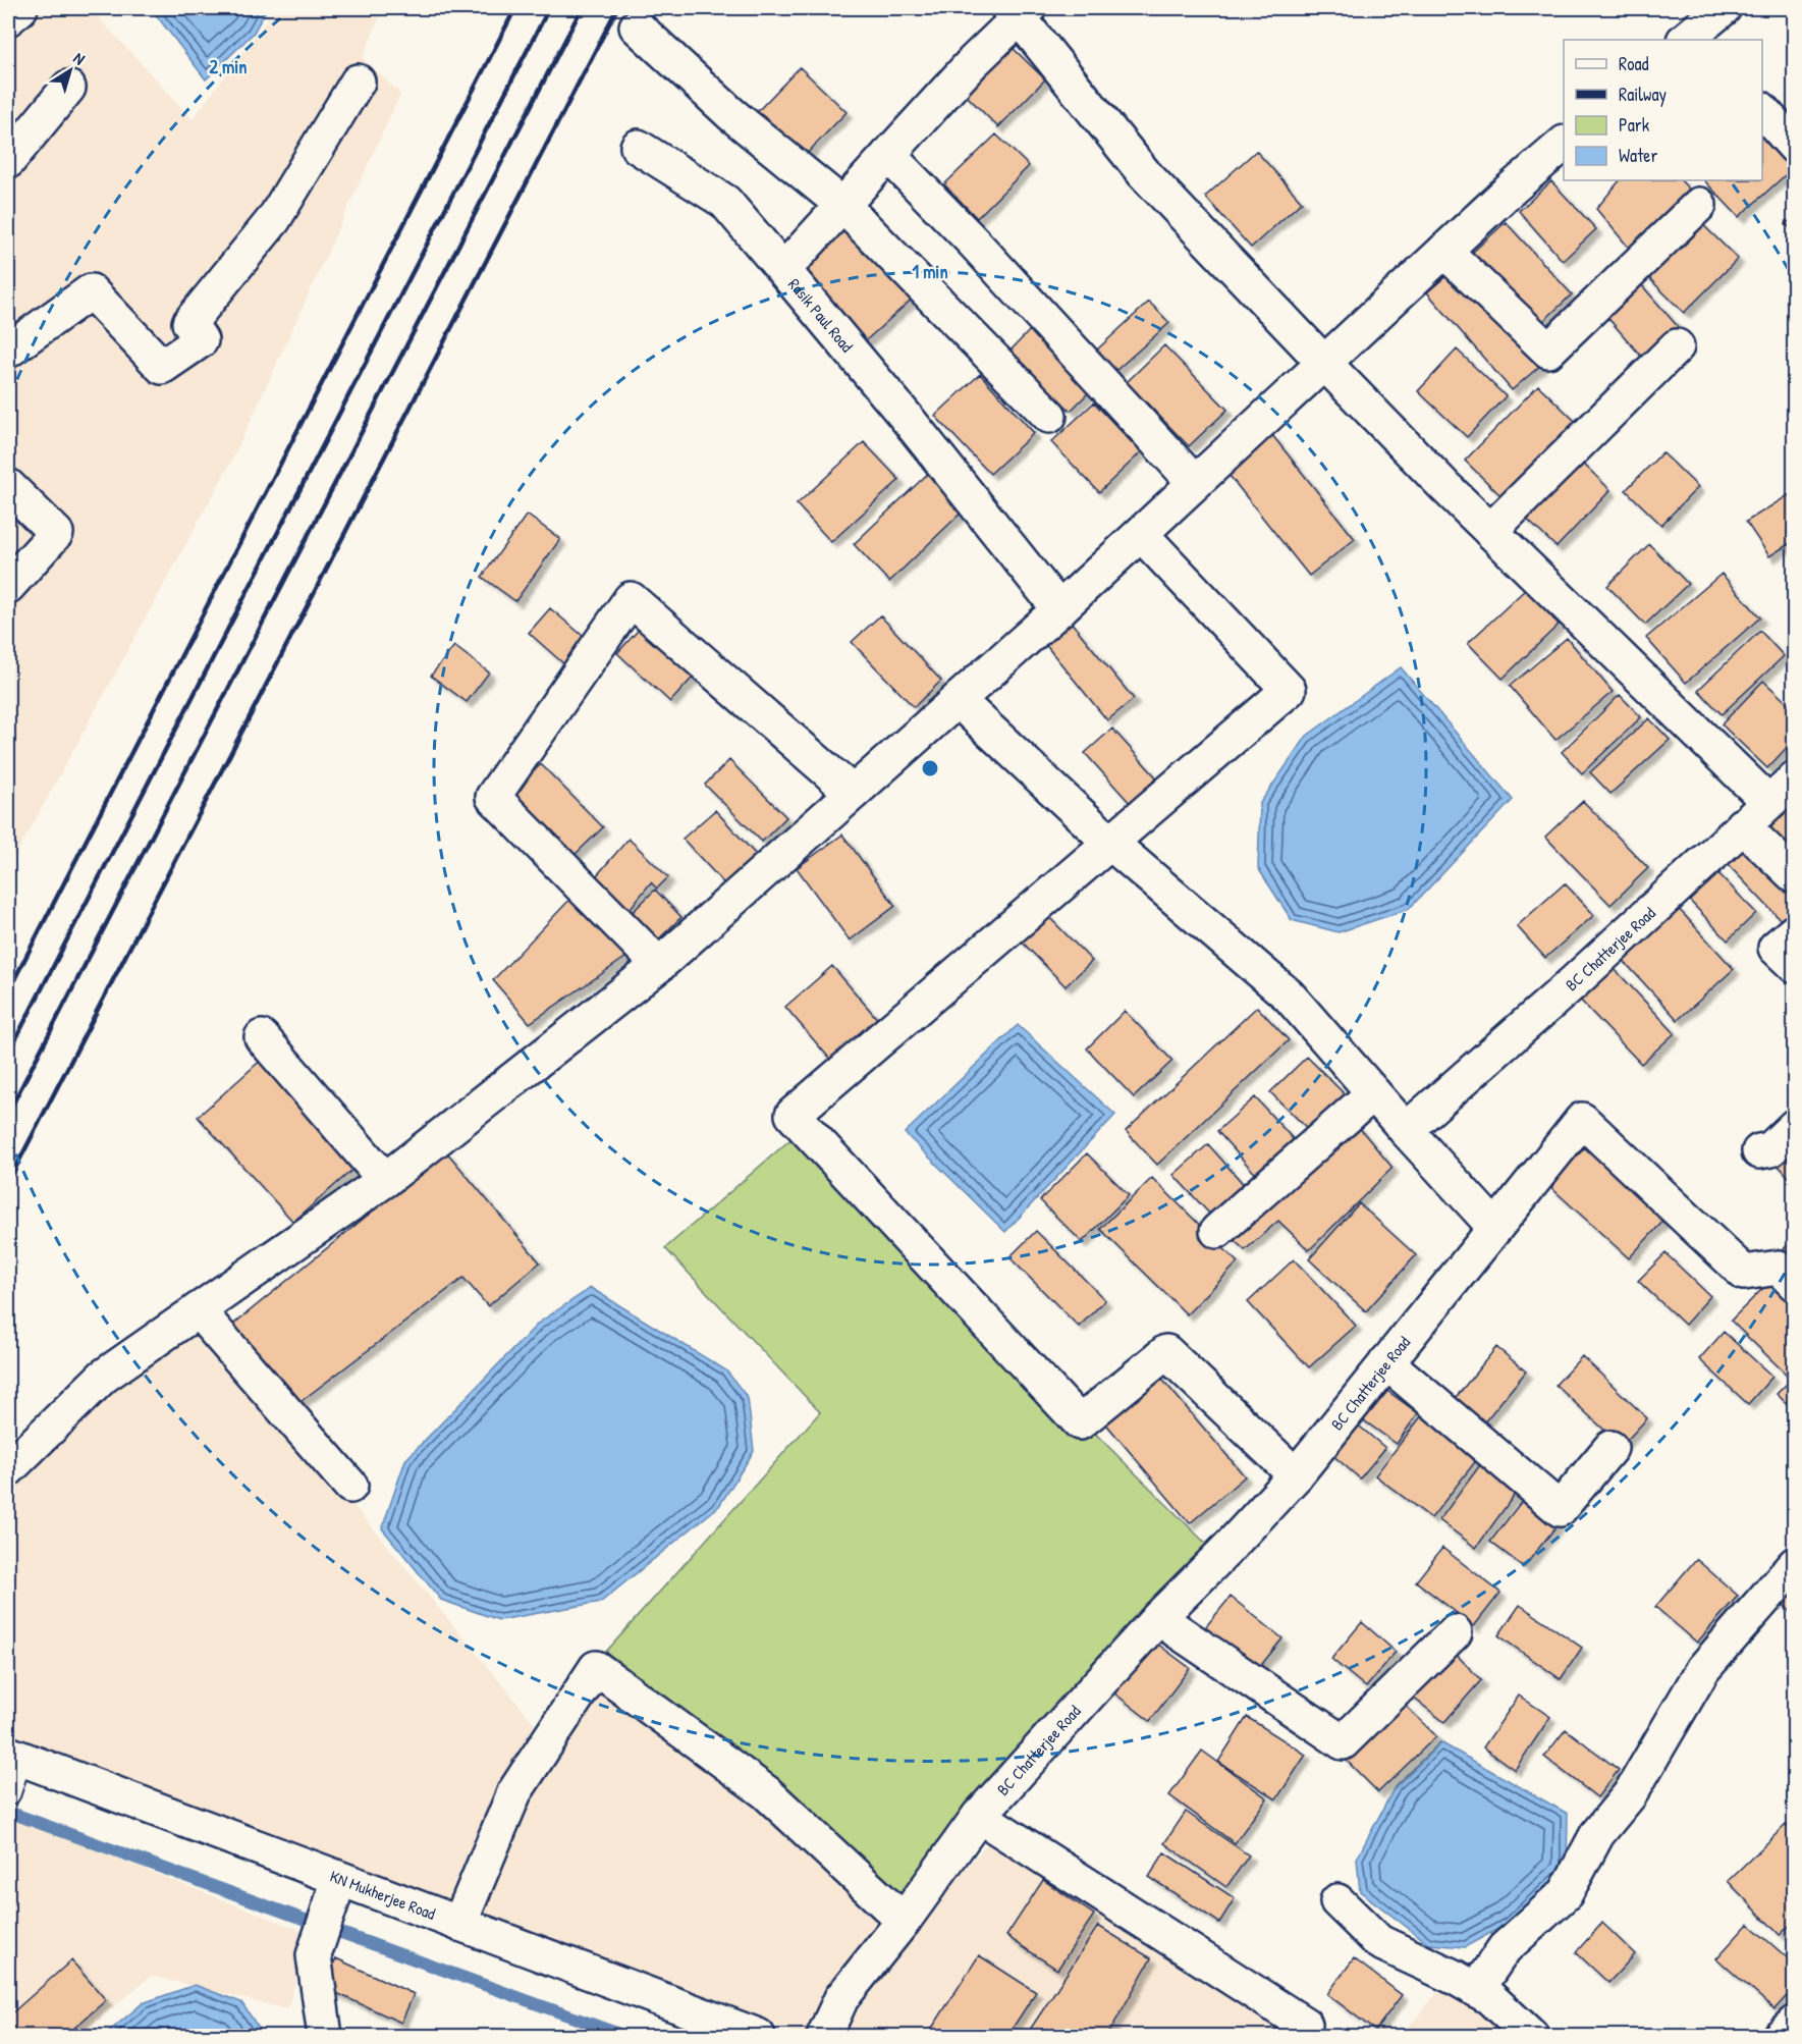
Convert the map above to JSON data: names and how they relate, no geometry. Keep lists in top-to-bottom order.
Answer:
{
  "streets": {
    "street": ["Rasik Paul Road", "BC Chatterjee Road", "KN Mukherjee Road"]
  },
  "legend": [
    "Road",
    "Railway",
    "Park",
    "Water"
  ],
  "north": "top right",
  "rings": ["2 min", "1 min"]
}
